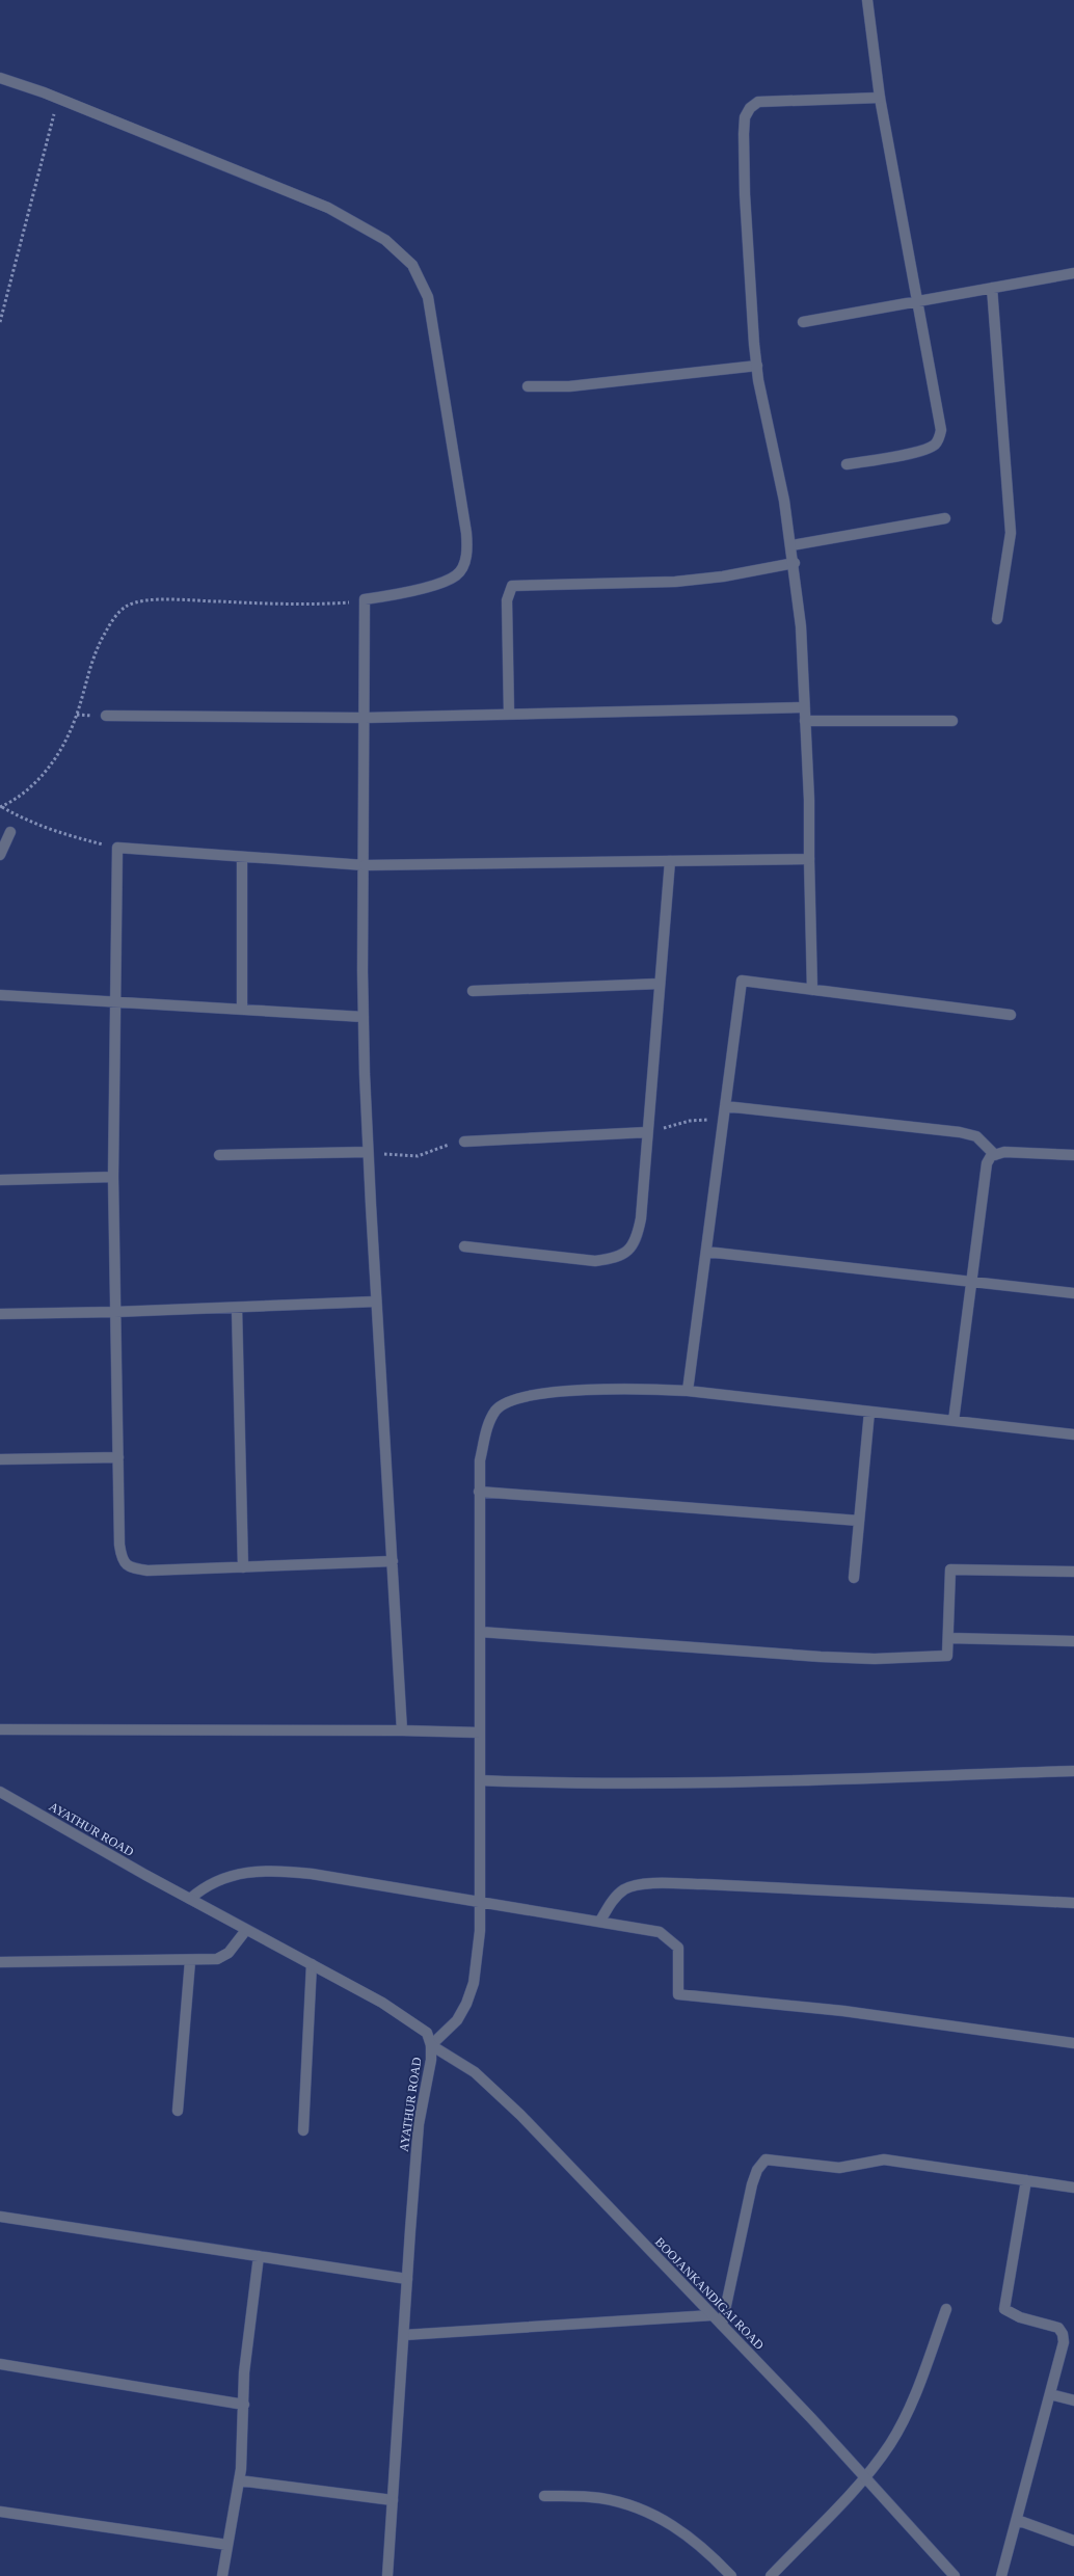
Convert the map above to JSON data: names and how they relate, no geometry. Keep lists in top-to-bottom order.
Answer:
{
  "streets": {
    "street": ["AYATHUR ROAD", "BOOJANKANDIGAI ROAD"]
  },
  "crossings": [
    ["AYATHUR ROAD", "BOOJANKANDIGAI ROAD"]
  ]
}
